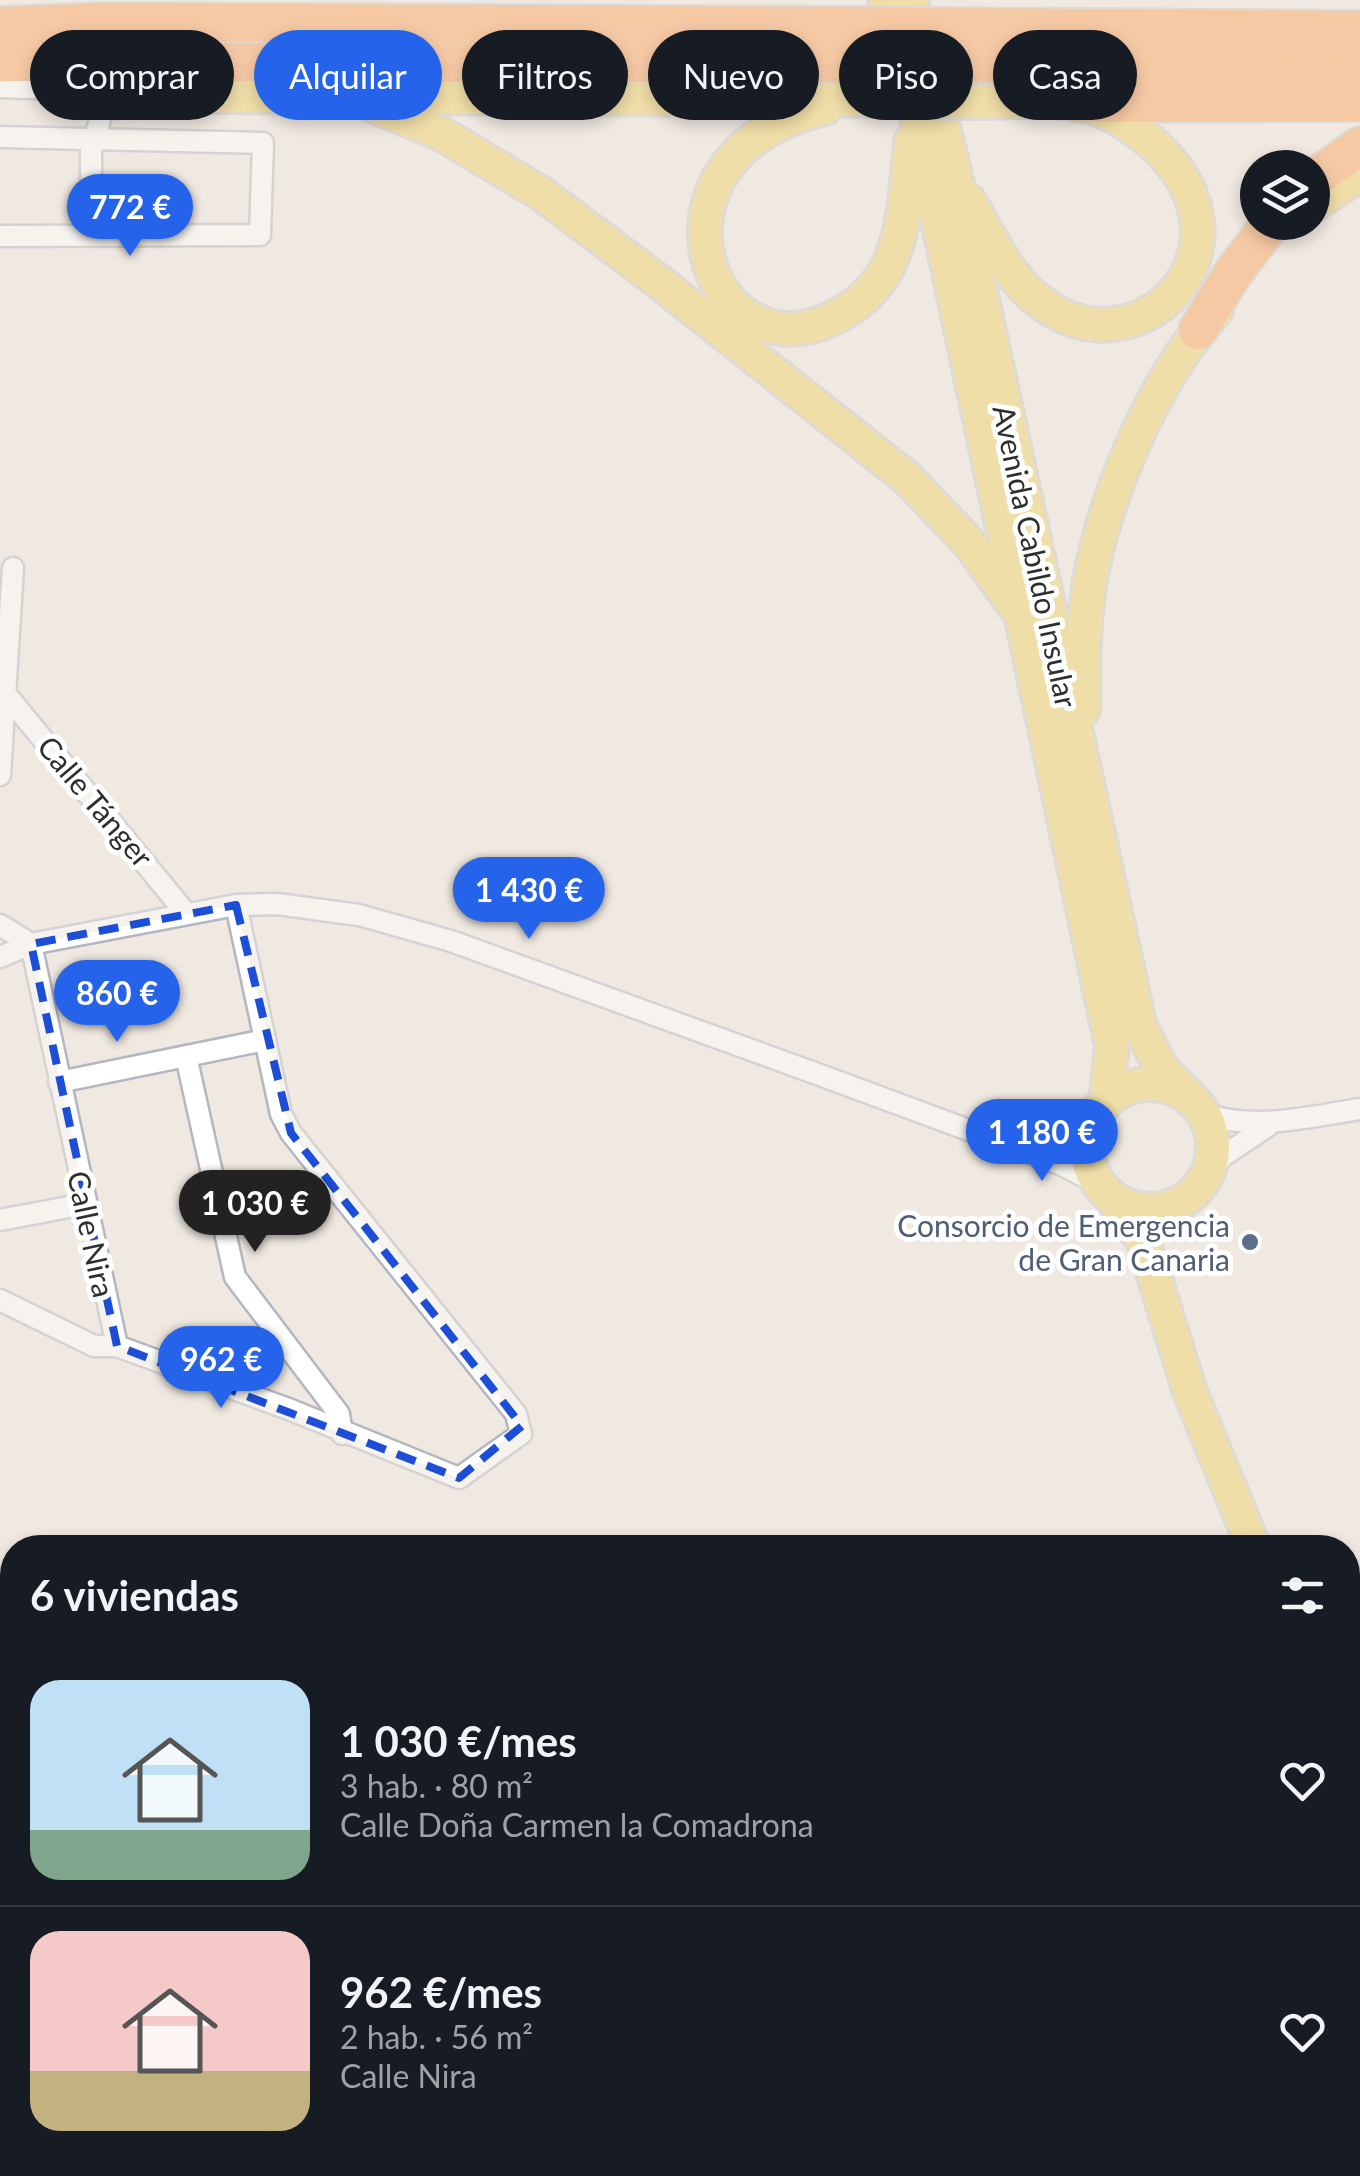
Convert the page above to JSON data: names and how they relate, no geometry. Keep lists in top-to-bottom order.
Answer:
{
  "streets": {
    "main road": ["Avenida Cabildo Insular"],
    "street": ["Calle Tánger", "Calle Nira"]
  },
  "places": ["Consorcio de Emergencia de Gran Canaria"],
  "page": {
    "chip": [
      "Comprar",
      "Alquilar",
      "Filtros",
      "Nuevo",
      "Piso",
      "Casa"
    ],
    "price": [
      "772 €",
      "1 430 €",
      "860 €",
      "1 180 €",
      "1 030 €",
      "962 €"
    ],
    "heading": "6 viviendas",
    "list": [
      {
        "name": "1 030 €/mes",
        "note": "3 hab. · 80 m² · Calle Doña Carmen la Comadrona"
      },
      {
        "name": "962 €/mes",
        "note": "2 hab. · 56 m² · Calle Nira"
      }
    ]
  }
}
